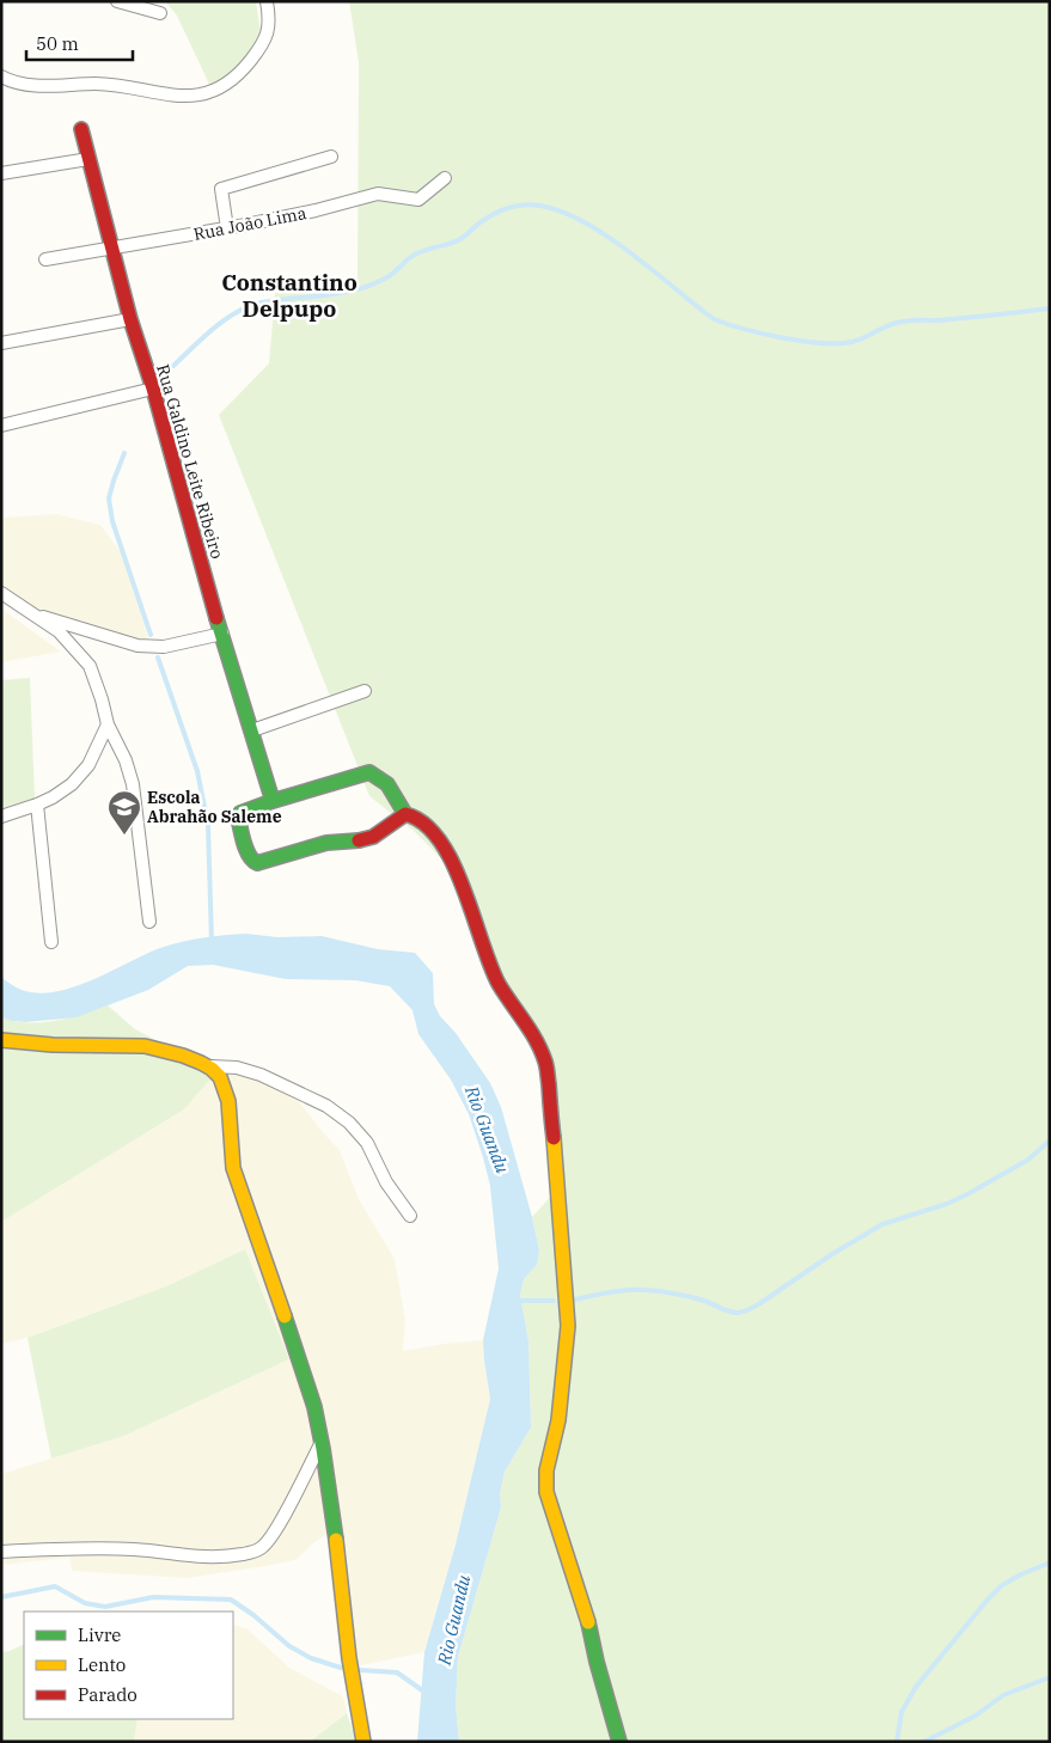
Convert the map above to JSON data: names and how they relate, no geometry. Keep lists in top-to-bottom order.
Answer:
{
  "streets": {
    "street": ["Rua João Lima", "Rua Galdino Leite Ribeiro"]
  },
  "crossings": [
    ["Rua João Lima", "Rua Galdino Leite Ribeiro"]
  ],
  "districts": ["Constantino Delpupo"],
  "water": ["Rio Guandu"],
  "places": {
    "school or university": ["Escola Abrahão Saleme"]
  },
  "legend": ["Livre", "Lento", "Parado"],
  "scale_bar": "50 m"
}
